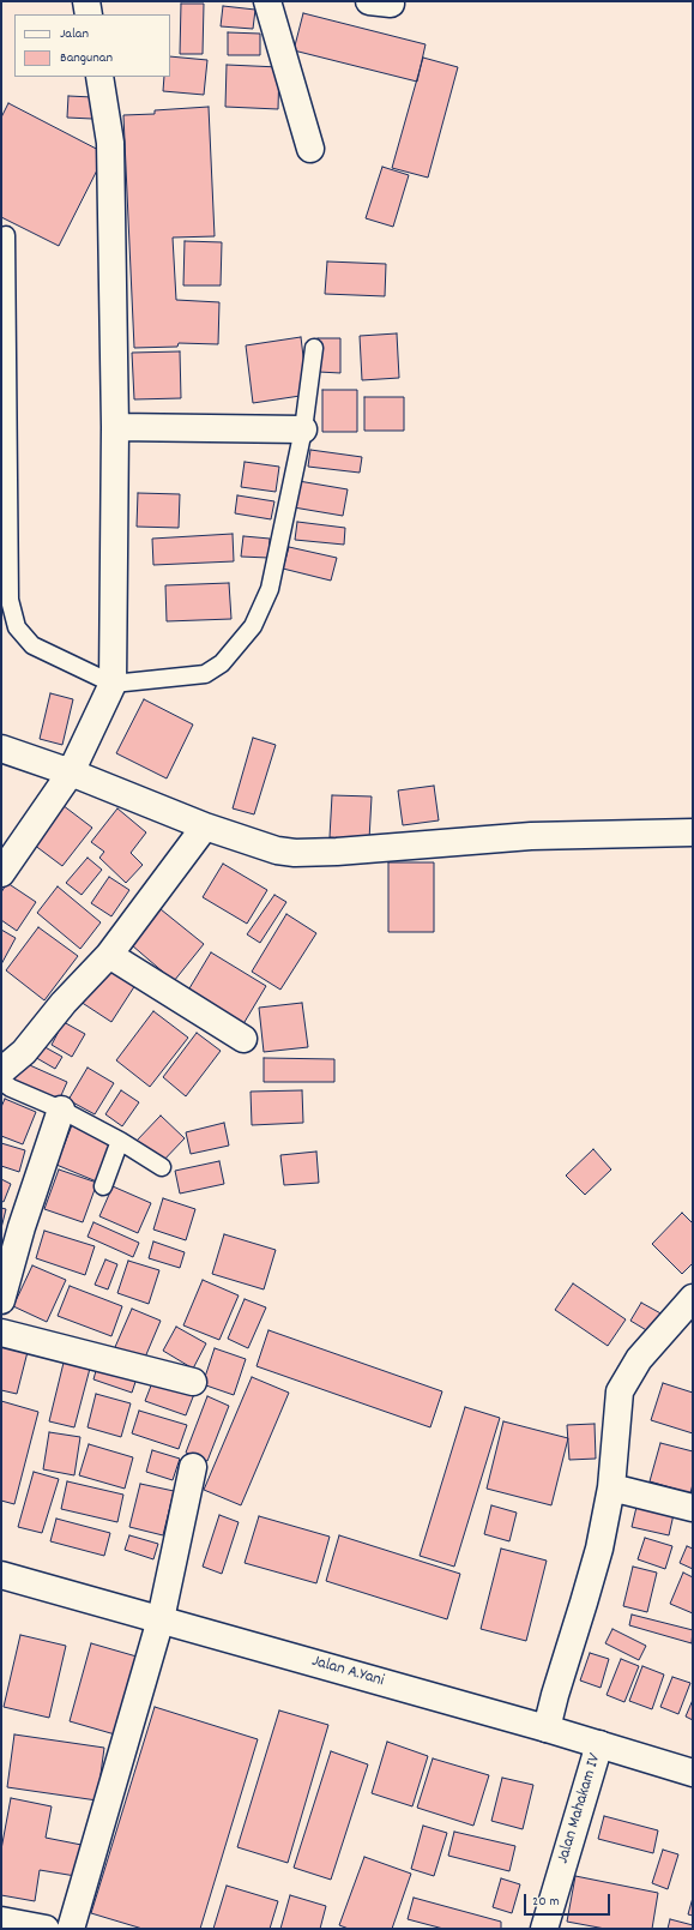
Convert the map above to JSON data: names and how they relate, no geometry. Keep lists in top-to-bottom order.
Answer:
{
  "streets": {
    "main road": ["Jalan A.Yani", "Jalan Mahakam IV"]
  },
  "crossings": [
    ["Jalan A.Yani", "Jalan Mahakam IV"]
  ],
  "legend": ["Jalan", "Bangunan"],
  "scale_bar": "20 m"
}
